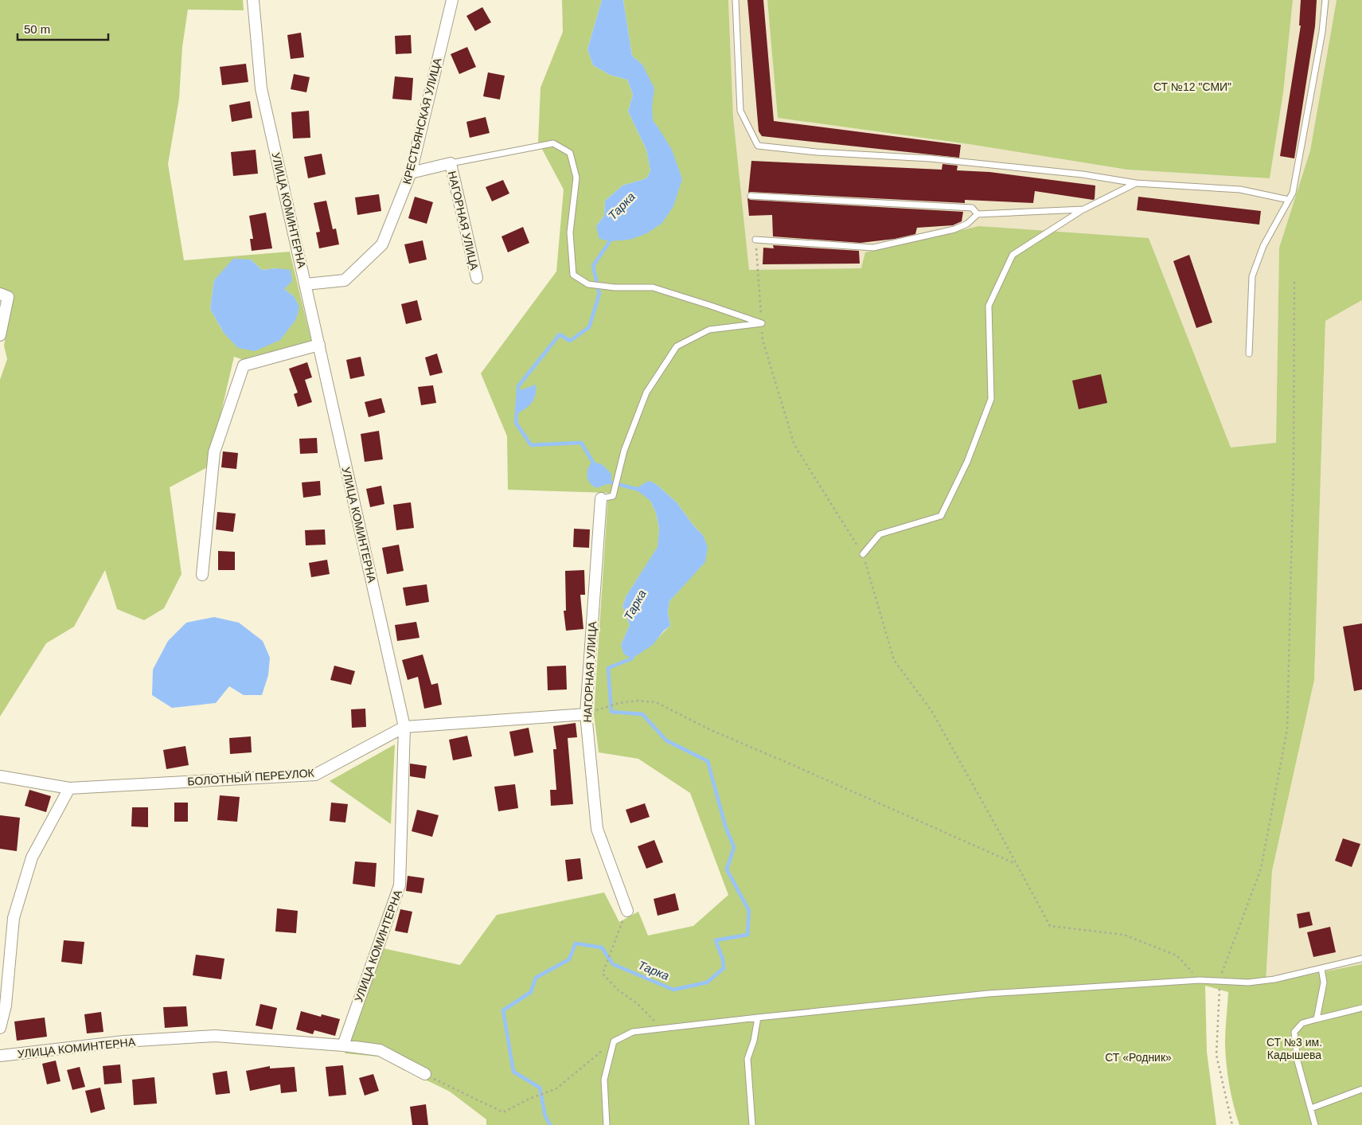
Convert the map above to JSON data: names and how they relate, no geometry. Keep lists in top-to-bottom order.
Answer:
{
  "streets": {
    "street": [
      "КРЕСТЬЯНСКАЯ УЛИЦА",
      "УЛИЦА КОМИНТЕРНА",
      "НАГОРНАЯ УЛИЦА",
      "БОЛОТНЫЙ ПЕРЕУЛОК"
    ]
  },
  "crossings": [
    ["КРЕСТЬЯНСКАЯ УЛИЦА", "УЛИЦА КОМИНТЕРНА"],
    ["УЛИЦА КОМИНТЕРНА", "БОЛОТНЫЙ ПЕРЕУЛОК"],
    ["НАГОРНАЯ УЛИЦА", "БОЛОТНЫЙ ПЕРЕУЛОК"]
  ],
  "water": ["Тарка"],
  "parks": ["СТ №12 \"СМИ\"", "СТ №3 им. Кадышева", "СТ «Родник»"],
  "scale_bar": "50 m"
}
